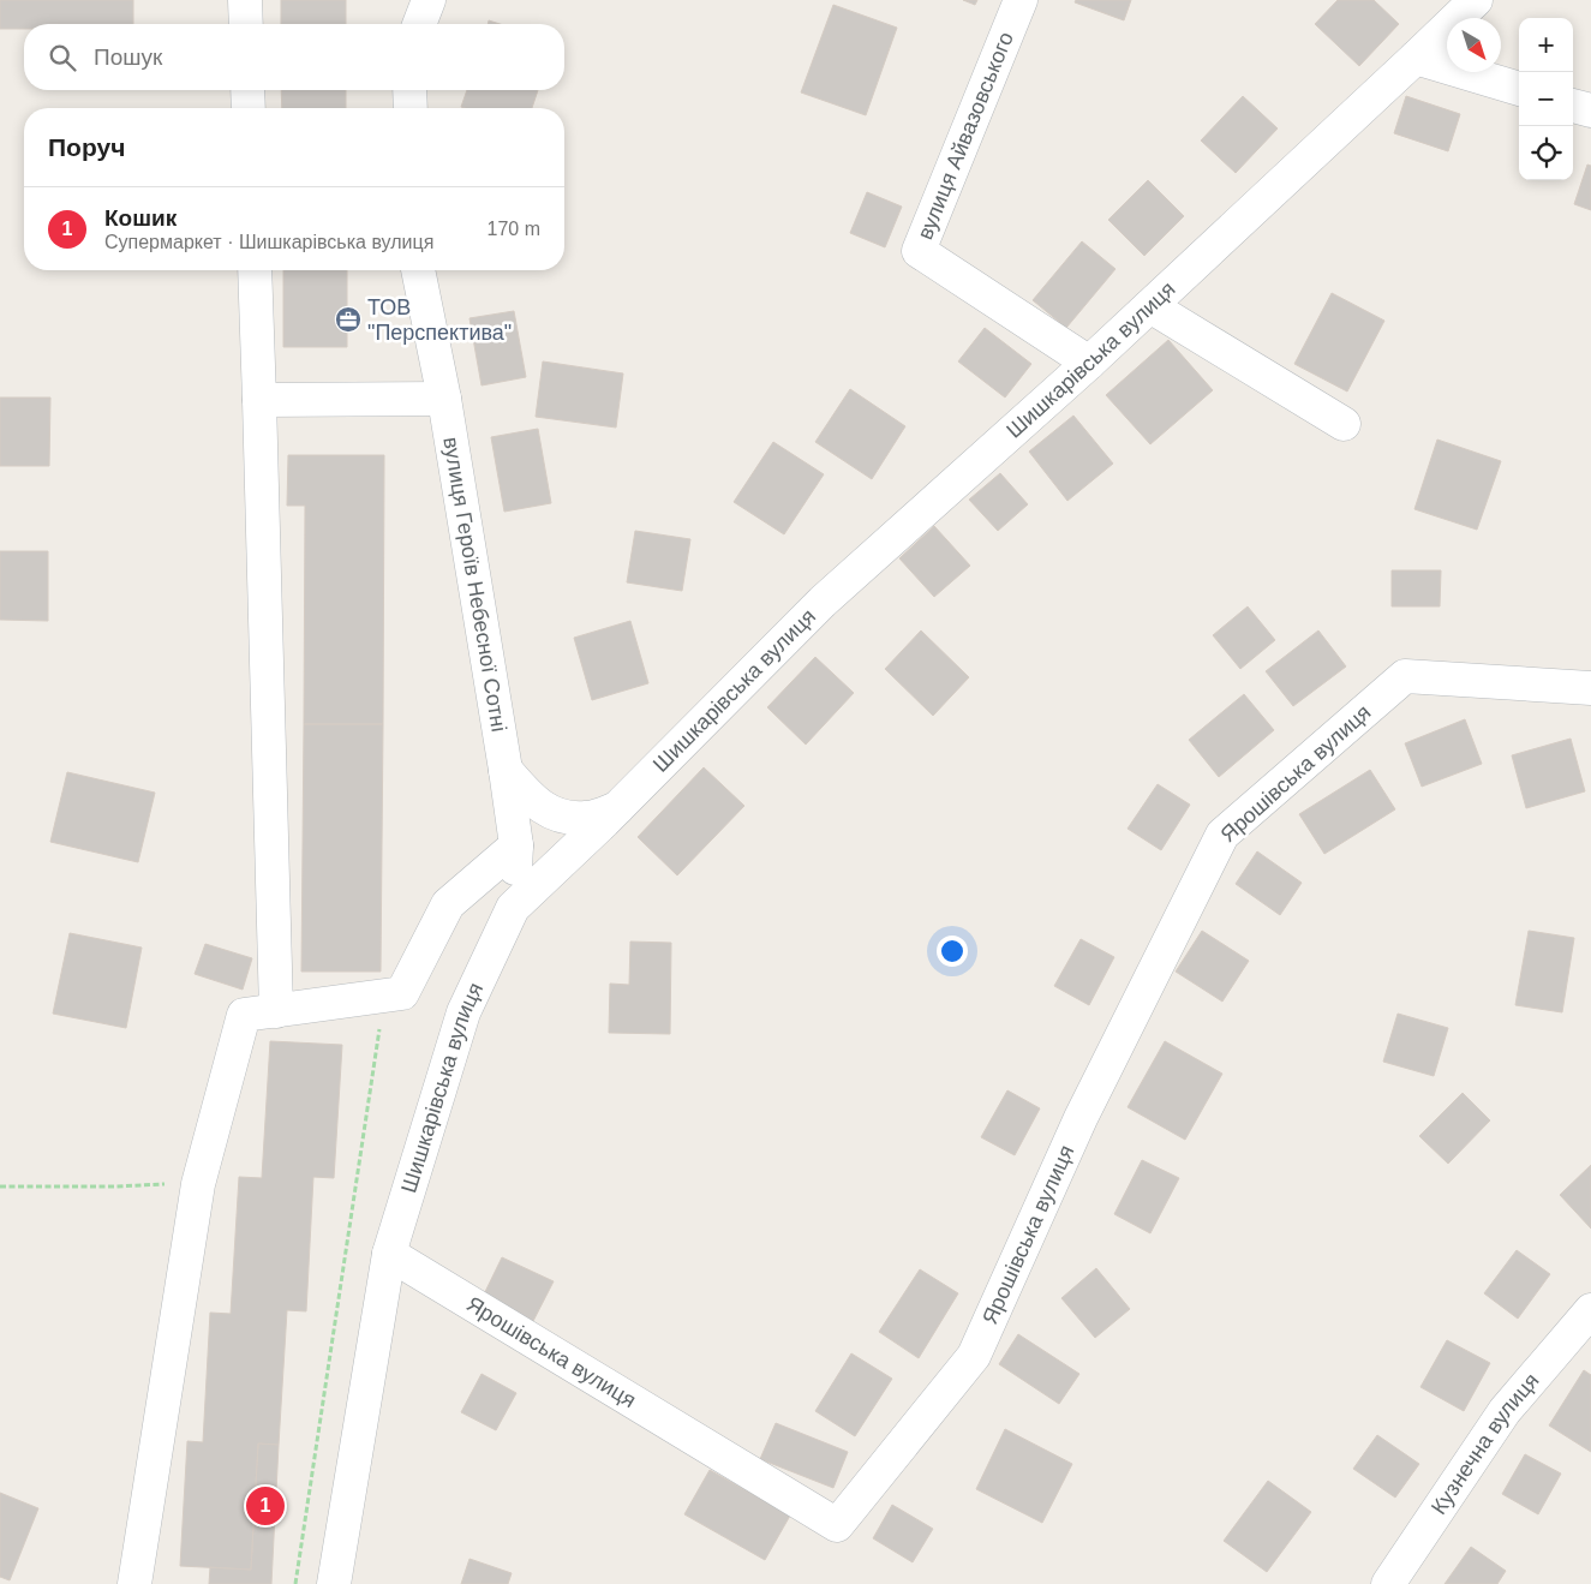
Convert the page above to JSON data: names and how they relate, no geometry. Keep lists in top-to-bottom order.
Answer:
{
  "streets": {
    "street": [
      "вулиця Айвазовського",
      "Шишкарівська вулиця",
      "вулиця Героїв Небесної Сотні",
      "Ярошівська вулиця",
      "Кузнечна вулиця"
    ]
  },
  "crossings": [
    ["вулиця Айвазовського", "Шишкарівська вулиця"],
    ["Шишкарівська вулиця", "вулиця Героїв Небесної Сотні"],
    ["Шишкарівська вулиця", "Ярошівська вулиця"]
  ],
  "places": {
    "office": ["ТОВ \"Перспектива\""]
  },
  "north": "bottom right",
  "page": {
    "map_buttons": ["+", "−"],
    "search": "Пошук",
    "heading": "Поруч",
    "list": [
      {
        "mark": "1",
        "name": "Кошик",
        "note": "Супермаркет · Шишкарівська вулиця",
        "value": "170 m"
      }
    ],
    "pins": "1"
  }
}
